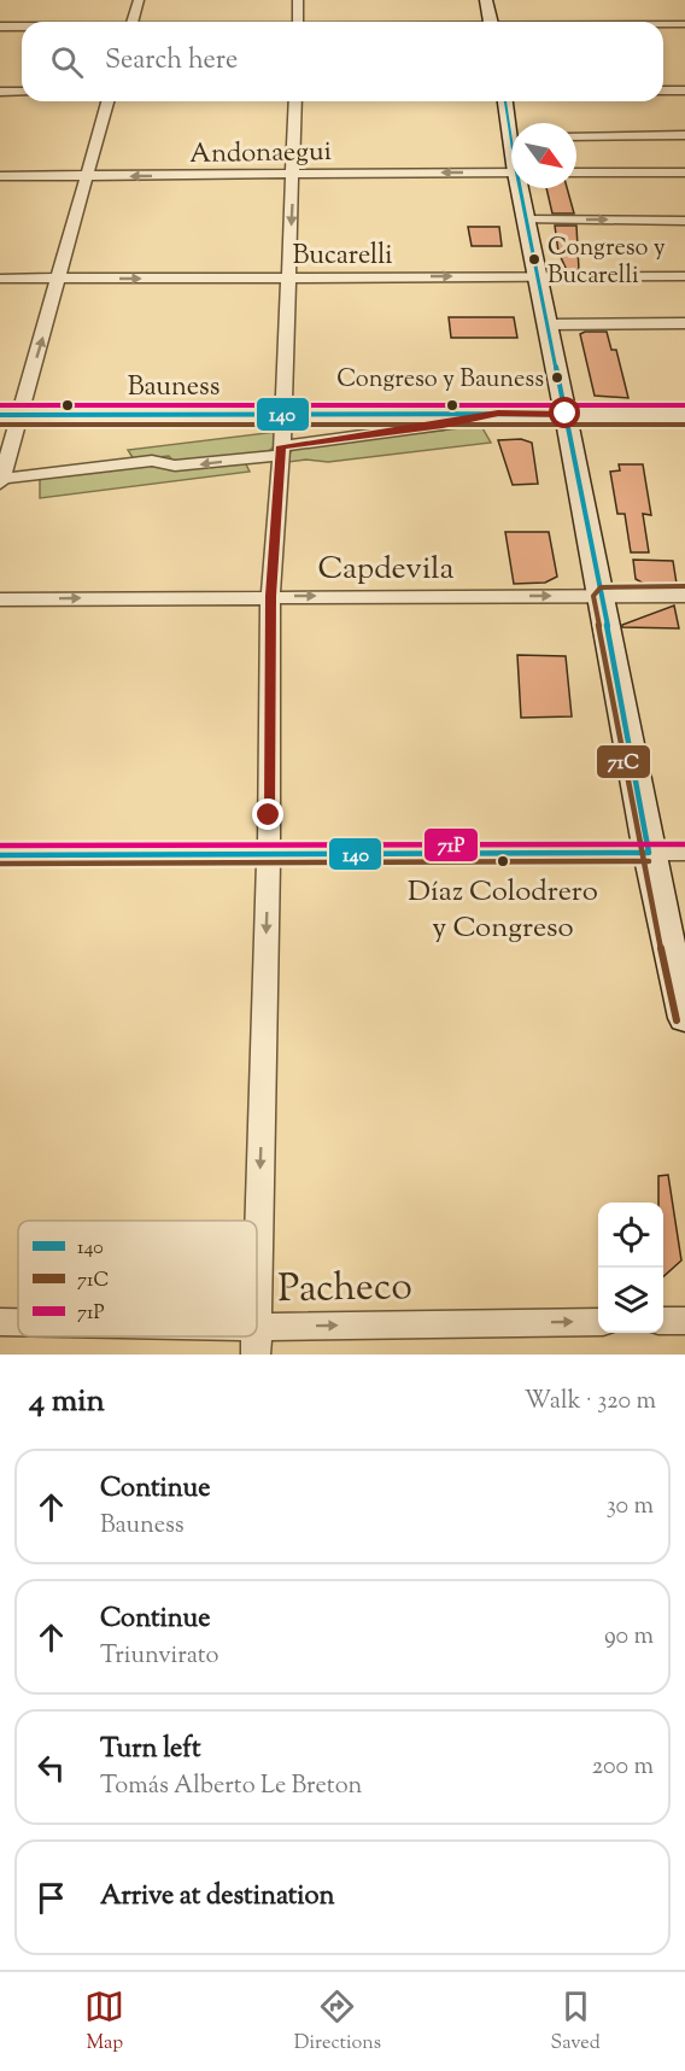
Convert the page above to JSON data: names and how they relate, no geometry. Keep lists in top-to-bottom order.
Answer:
{
  "streets": {
    "main road": ["Bauness"],
    "street": [
      "Andonaegui",
      "Bucarelli",
      "Capdevila",
      "Pacheco"
    ]
  },
  "one_way": ["Andonaegui", "Pacheco"],
  "places": ["Congreso y Bucarelli", "Congreso y Bauness", "Díaz Colodrero y Congreso"],
  "lines": ["transit line 140", "transit line 71P", "transit line 71C"],
  "legend": ["140", "71C", "71P"],
  "north": "bottom right",
  "page": {
    "search": "Search here",
    "heading": ["4 min", "Walk · 320 m"],
    "list": [
      ["Continue", "Bauness", "30 m"],
      ["Continue", "Triunvirato", "90 m"],
      ["Turn left", "Tomás Alberto Le Breton", "200 m"],
      "Arrive at destination"
    ],
    "nav": ["Map", "Directions", "Saved"]
  }
}
